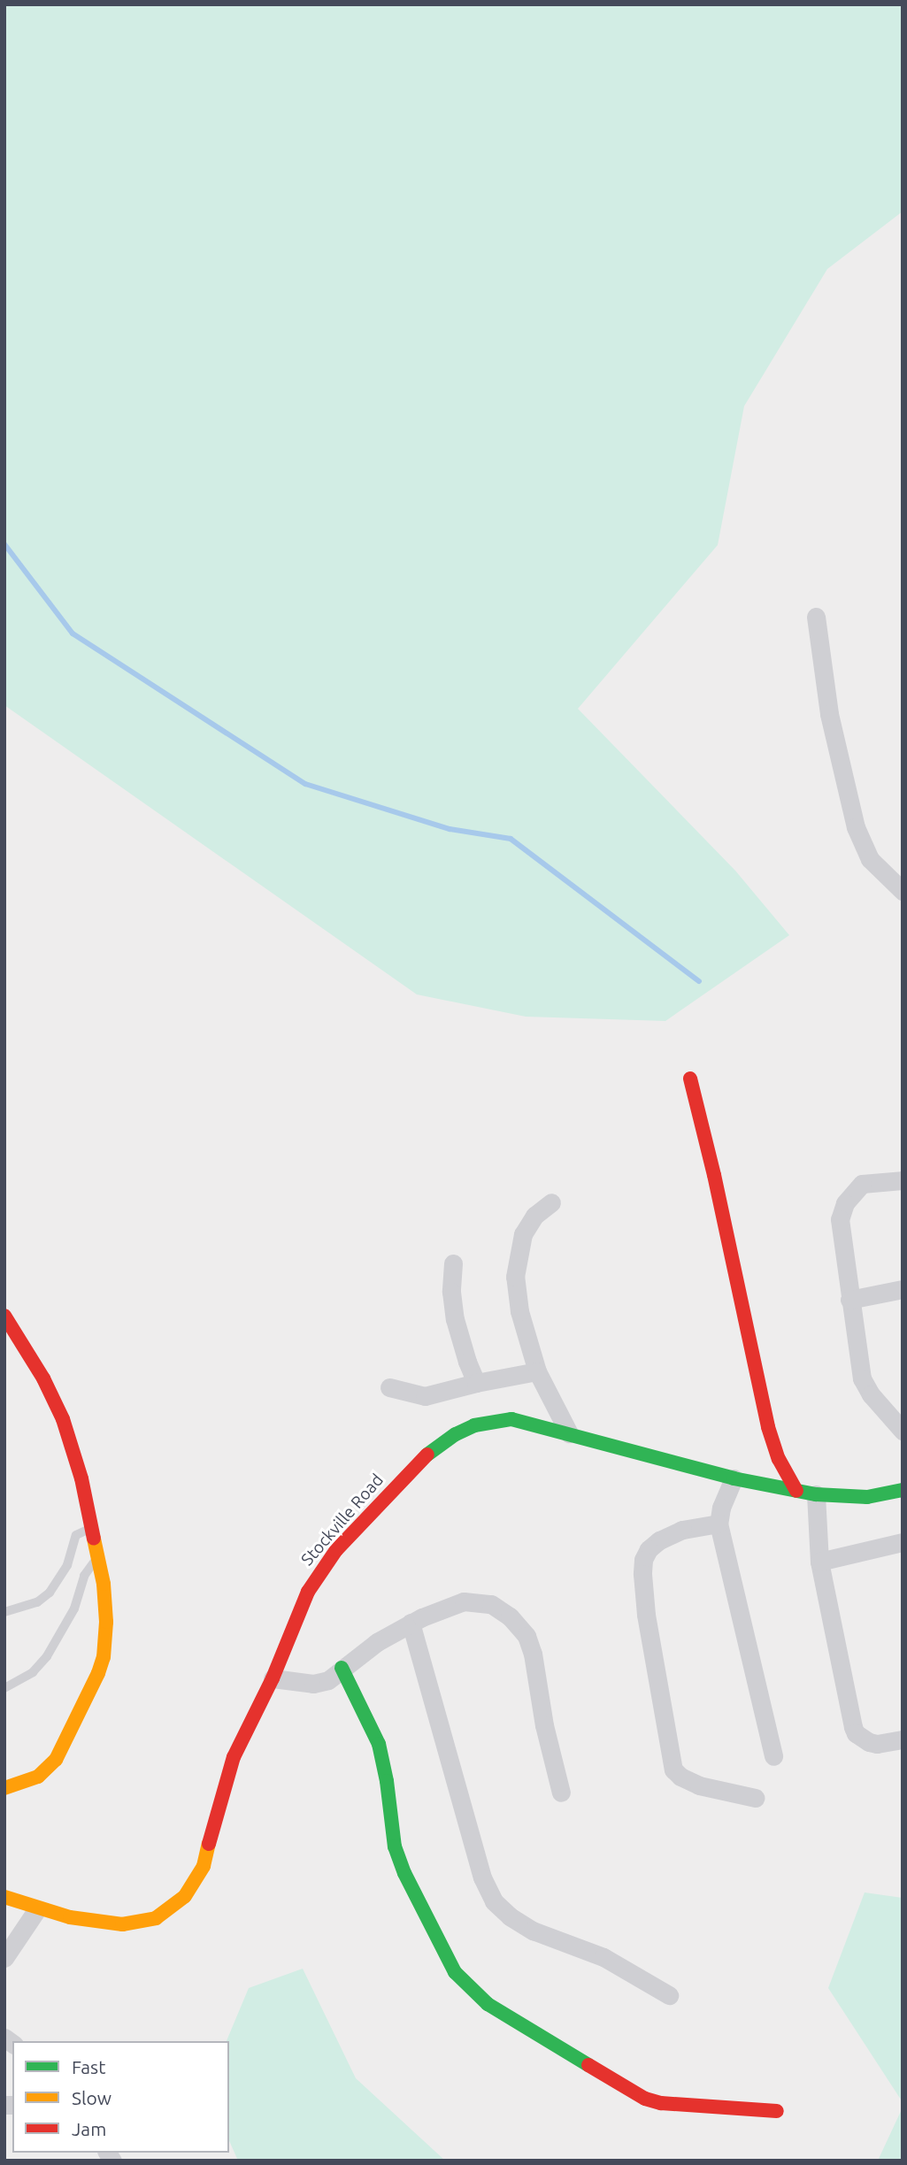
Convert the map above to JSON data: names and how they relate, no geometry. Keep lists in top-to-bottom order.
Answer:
{
  "streets": {
    "street": ["Stockville Road"]
  },
  "legend": ["Fast", "Slow", "Jam"]
}
